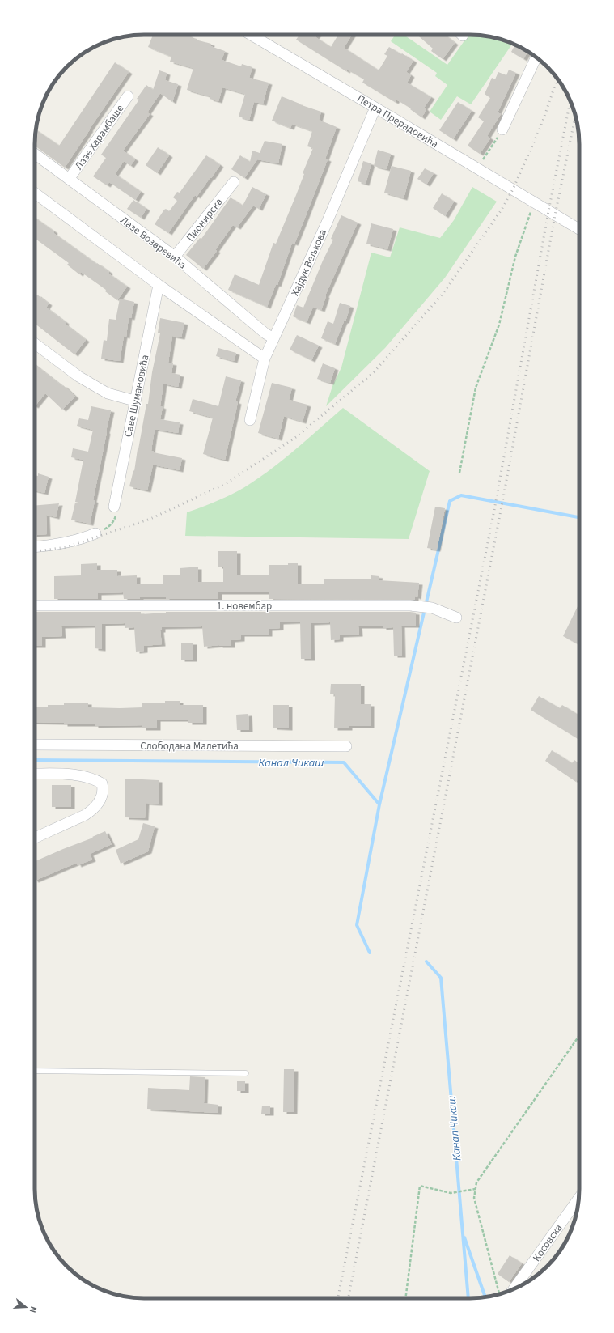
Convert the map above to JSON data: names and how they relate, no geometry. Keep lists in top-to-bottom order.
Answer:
{
  "streets": {
    "street": [
      "Петра Прерадовића",
      "Лазе Харамбаше",
      "Пионирска",
      "Лазе Возаревића",
      "Хајдук Вељкова",
      "Саве Шумановића",
      "1. новембар",
      "Слободана Малетића",
      "Косовска"
    ]
  },
  "crossings": [
    ["Петра Прерадовића", "Хајдук Вељкова"],
    ["Лазе Харамбаше", "Лазе Возаревића"],
    ["Пионирска", "Лазе Возаревића"],
    ["Лазе Возаревића", "Хајдук Вељкова"]
  ],
  "water": ["Канал Чикаш"],
  "north": "right"
}
